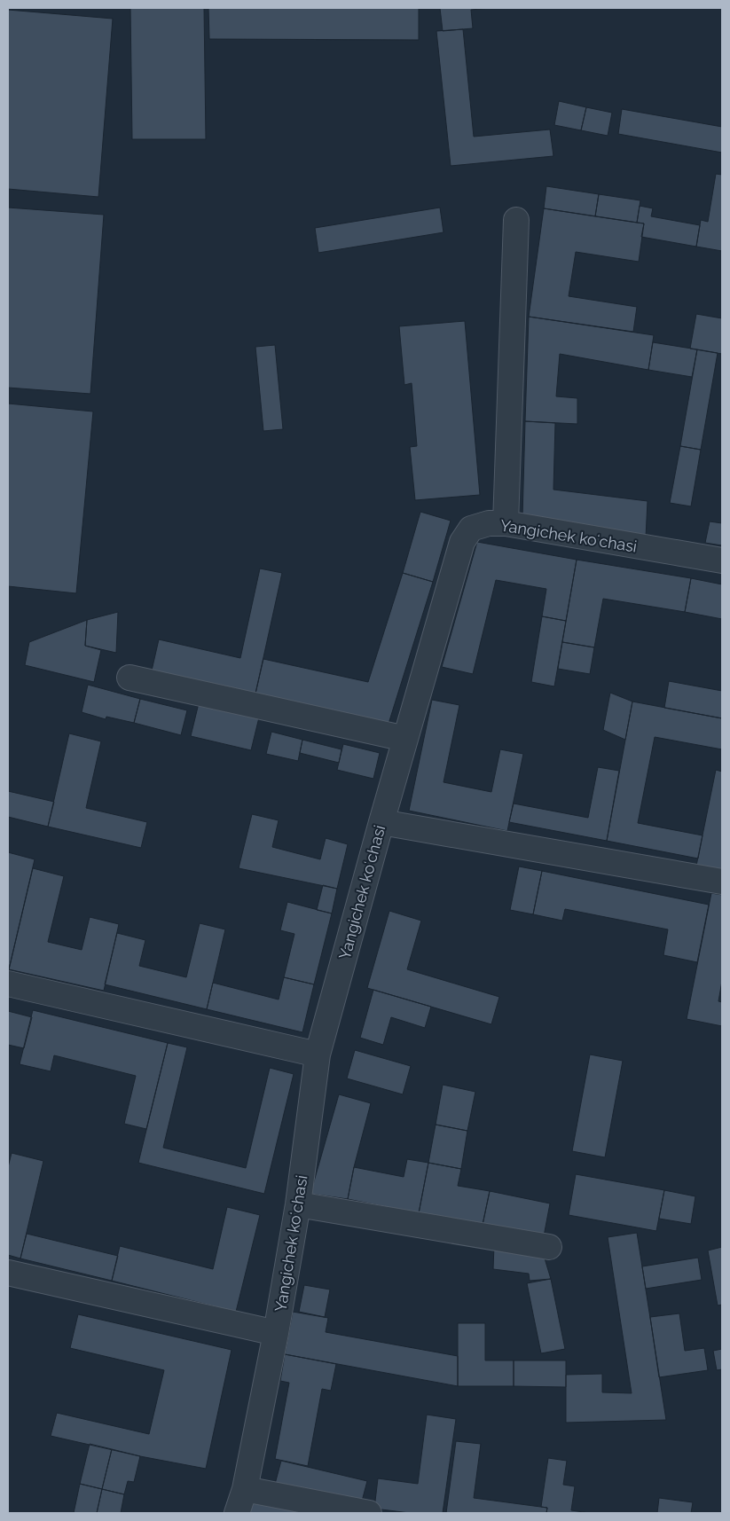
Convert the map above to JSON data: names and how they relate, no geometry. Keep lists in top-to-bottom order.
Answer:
{
  "streets": {
    "street": ["Yangichek koʻchasi"]
  }
}
